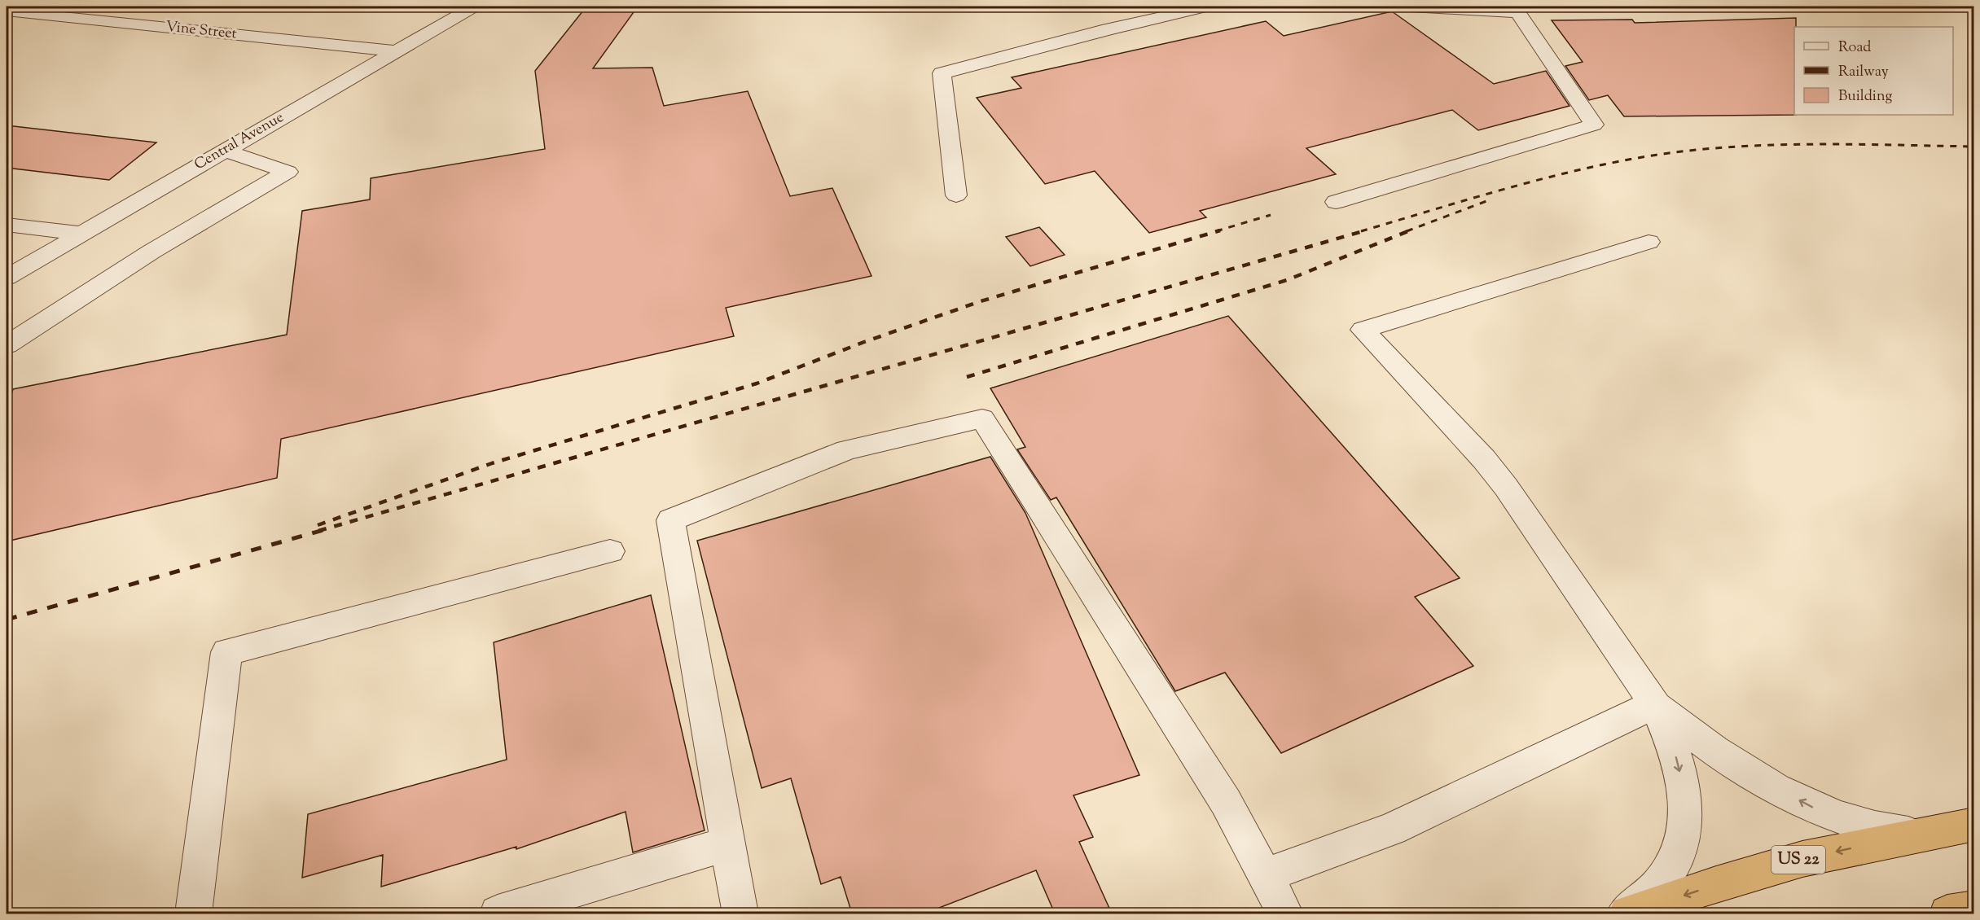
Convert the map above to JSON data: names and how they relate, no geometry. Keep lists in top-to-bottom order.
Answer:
{
  "streets": {
    "highway": ["US 22"],
    "street": ["Vine Street", "Central Avenue"]
  },
  "crossings": [
    ["Vine Street", "Central Avenue"]
  ],
  "legend": ["Road", "Railway", "Building"]
}
